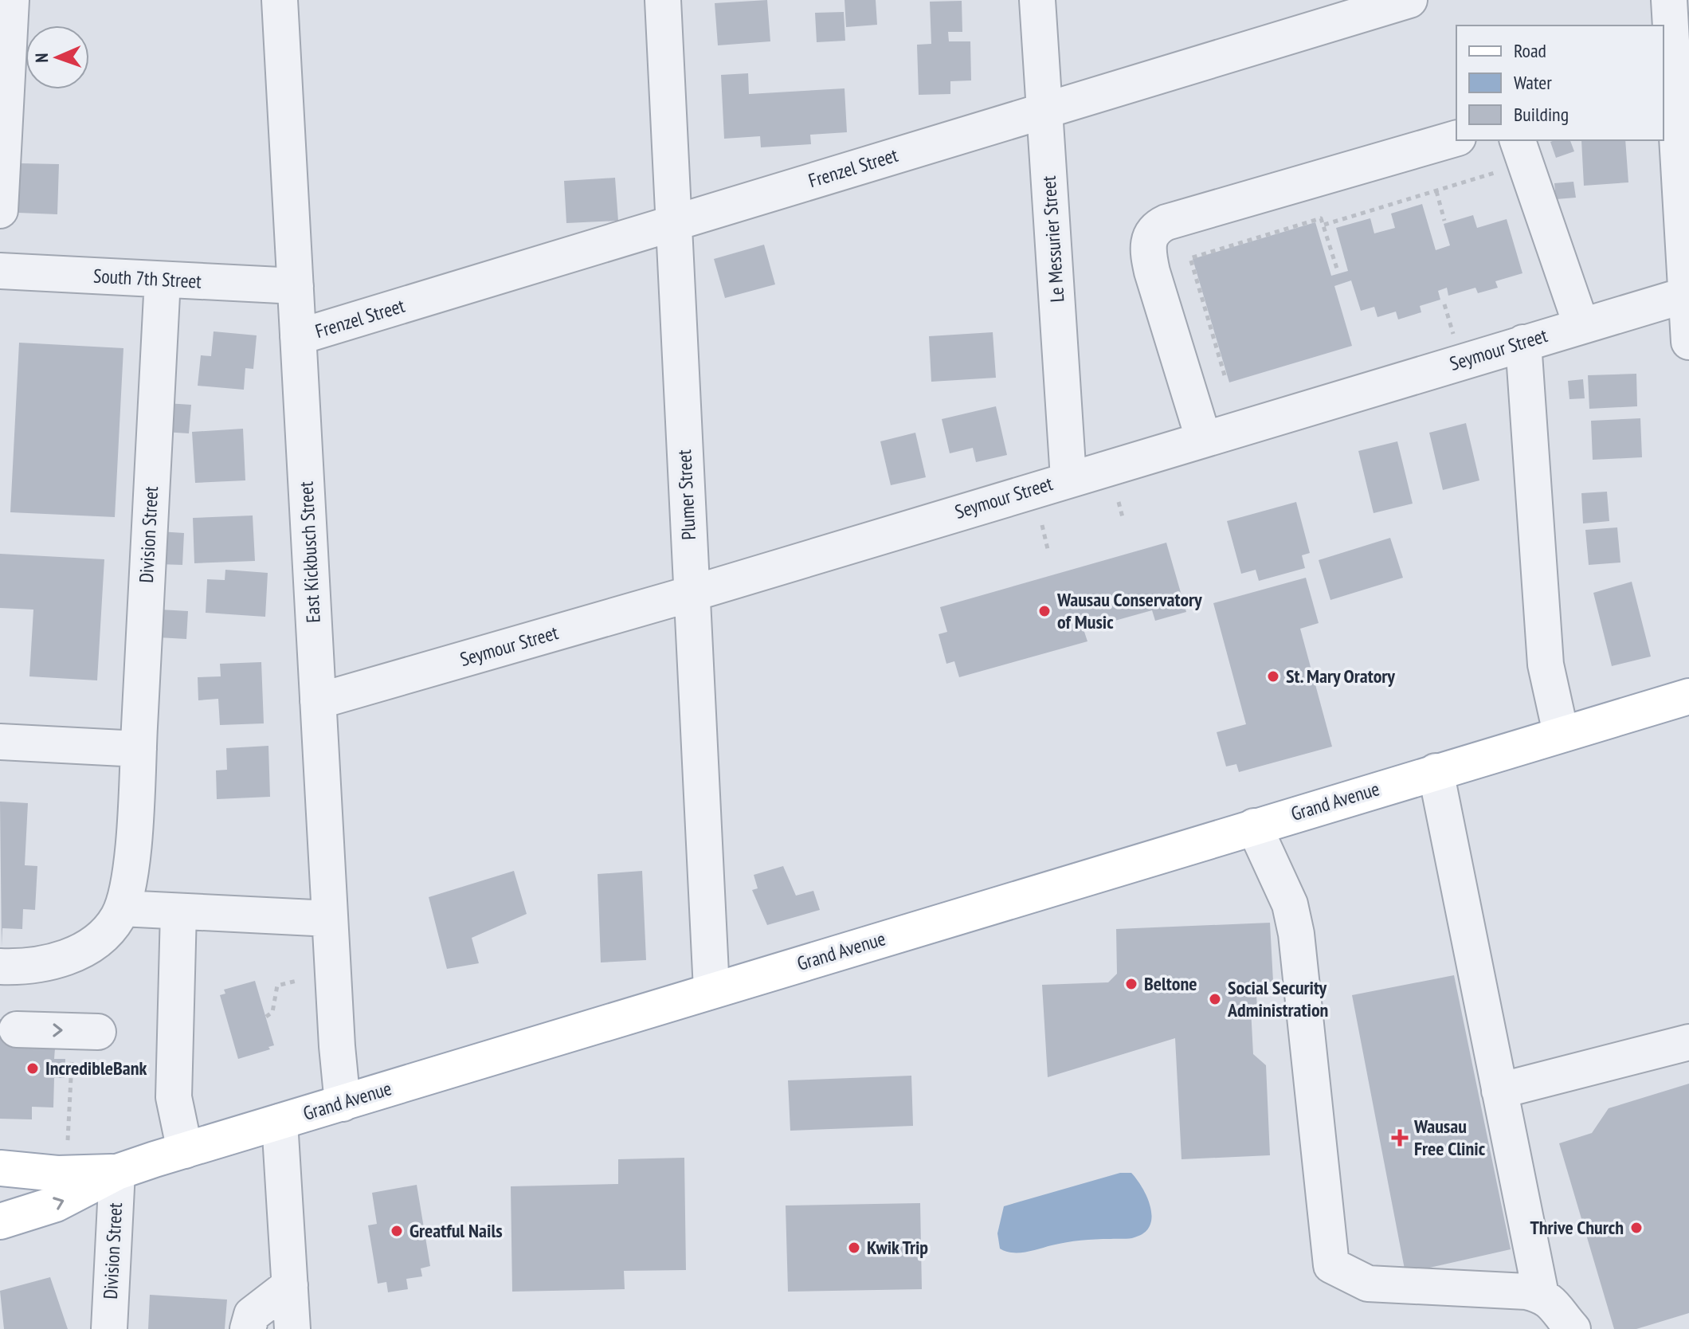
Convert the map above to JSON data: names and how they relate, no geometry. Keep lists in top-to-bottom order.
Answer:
{
  "streets": {
    "main road": ["Grand Avenue"],
    "street": [
      "Frenzel Street",
      "Le Messurier Street",
      "South 7th Street",
      "Seymour Street",
      "Plumer Street",
      "Division Street",
      "East Kickbusch Street"
    ]
  },
  "crossings": [
    ["Frenzel Street", "Le Messurier Street"],
    ["Frenzel Street", "Plumer Street"],
    ["Frenzel Street", "East Kickbusch Street"],
    ["Le Messurier Street", "Seymour Street"],
    ["South 7th Street", "Division Street"],
    ["South 7th Street", "East Kickbusch Street"],
    ["Seymour Street", "Plumer Street"],
    ["Seymour Street", "East Kickbusch Street"],
    ["Plumer Street", "Grand Avenue"],
    ["Division Street", "Grand Avenue"],
    ["East Kickbusch Street", "Grand Avenue"]
  ],
  "places": {
    "other": [
      "Wausau Conservatory of Music",
      "St. Mary Oratory",
      "Beltone",
      "Social Security Administration",
      "IncredibleBank",
      "Thrive Church",
      "Greatful Nails",
      "Kwik Trip"
    ],
    "health": ["Wausau Free Clinic"]
  },
  "legend": ["Road", "Water", "Building"],
  "north": "left"
}
